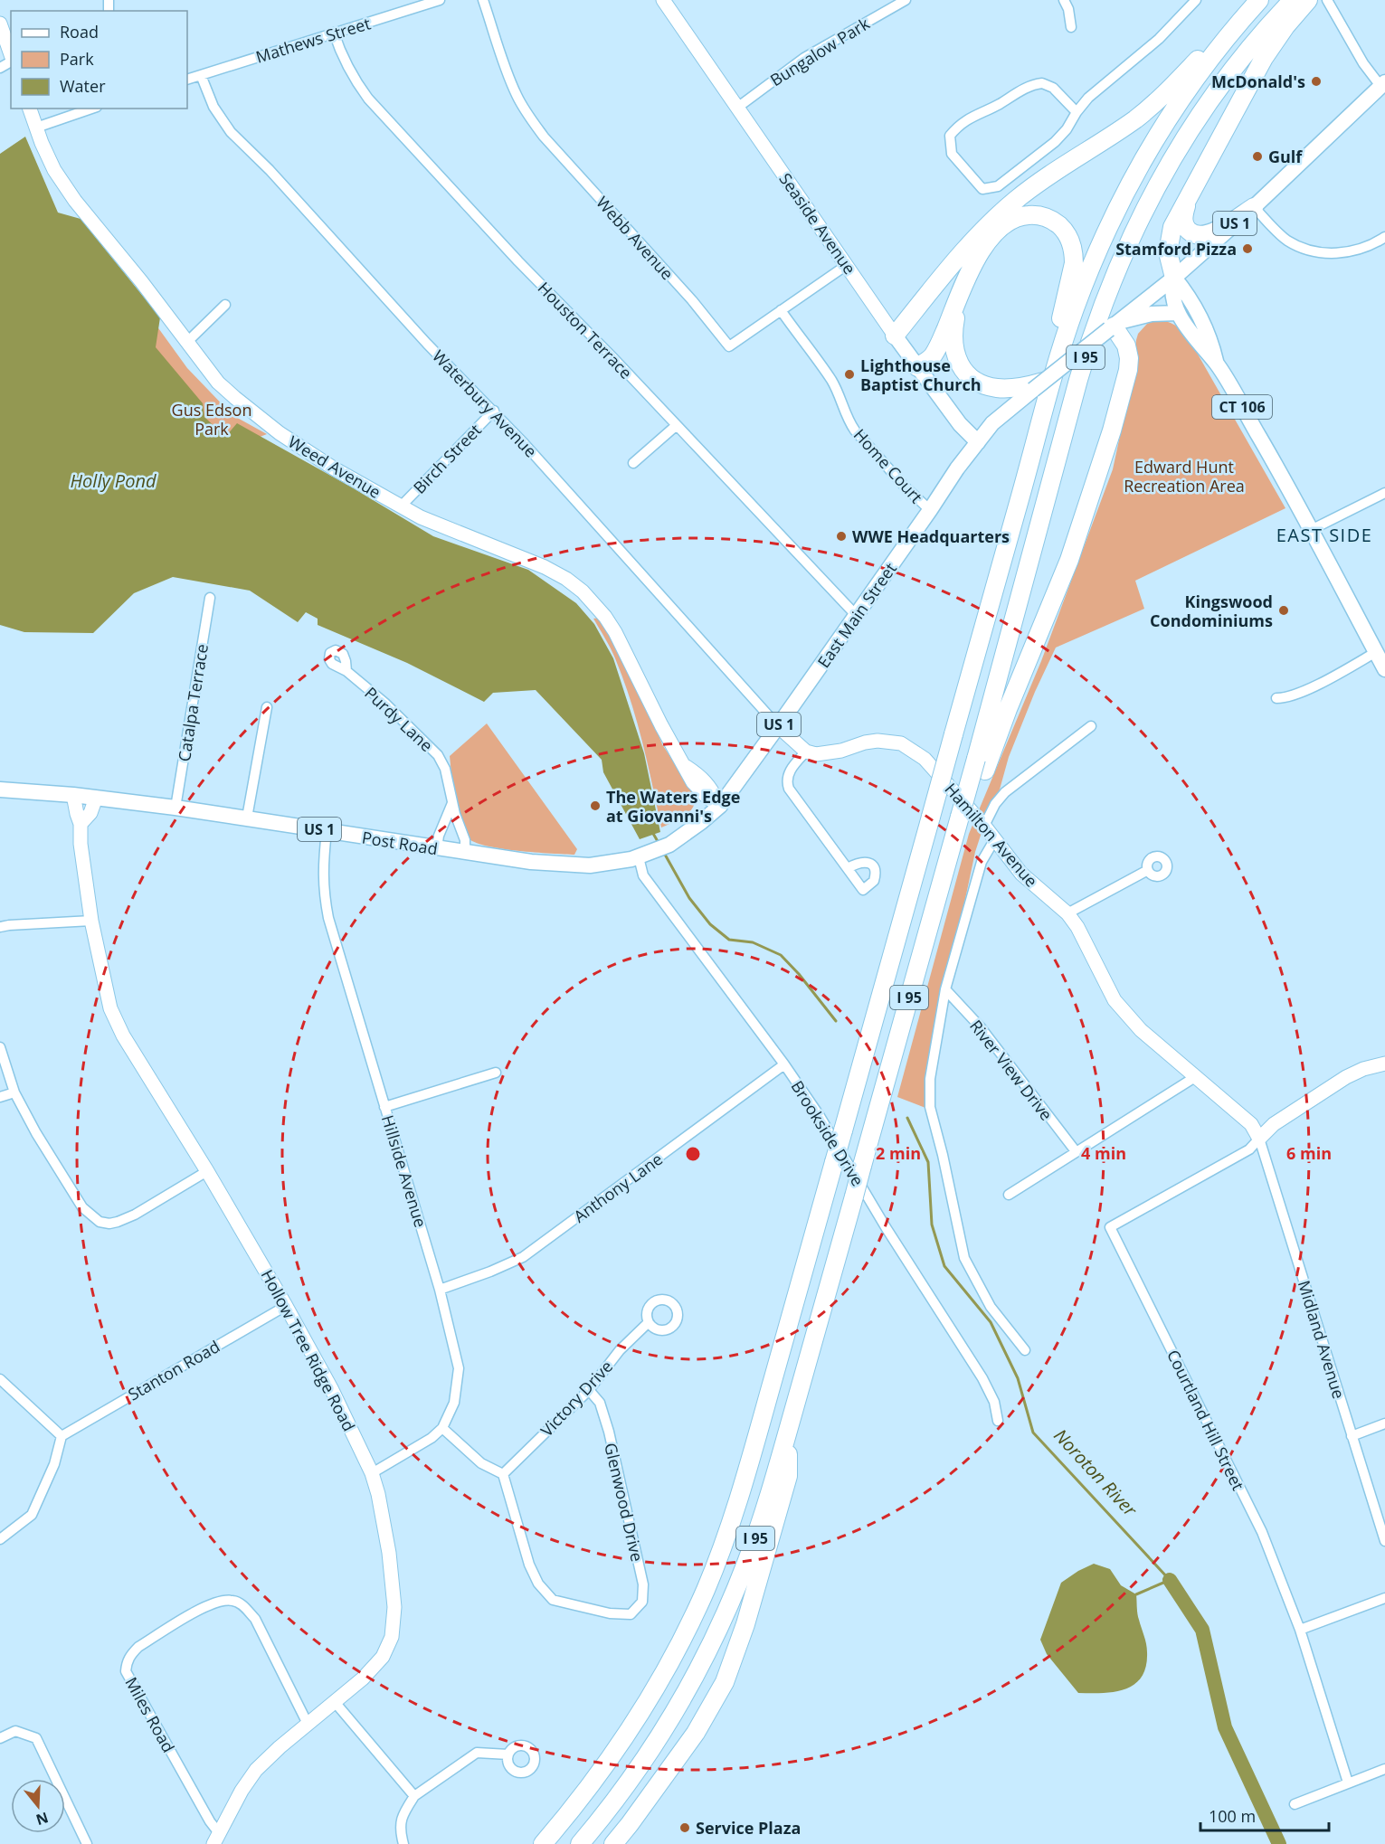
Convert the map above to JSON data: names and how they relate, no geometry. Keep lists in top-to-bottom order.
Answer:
{
  "streets": {
    "highway": ["I 95"],
    "main road": [
      "Seaside Avenue",
      "US 1",
      "CT 106",
      "East Main Street",
      "Post Road"
    ],
    "street": [
      "Mathews Street",
      "Bungalow Park",
      "Webb Avenue",
      "Houston Terrace",
      "Waterbury Avenue",
      "Birch Street",
      "Home Court",
      "Weed Avenue",
      "Catalpa Terrace",
      "Purdy Lane",
      "Hamilton Avenue",
      "River View Drive",
      "Brookside Drive",
      "Hillside Avenue",
      "Anthony Lane",
      "Midland Avenue",
      "Hollow Tree Ridge Road",
      "Stanton Road",
      "Victory Drive",
      "Courtland Hill Street",
      "Glenwood Drive",
      "Miles Road"
    ]
  },
  "crossings": [
    ["Mathews Street", "Houston Terrace"],
    ["Mathews Street", "Waterbury Avenue"],
    ["Bungalow Park", "Seaside Avenue"],
    ["Seaside Avenue", "Webb Avenue"],
    ["Seaside Avenue", "East Main Street"],
    ["Webb Avenue", "Home Court"],
    ["Houston Terrace", "East Main Street"],
    ["Waterbury Avenue", "Birch Street"],
    ["Waterbury Avenue", "East Main Street"],
    ["CT 106", "East Main Street"],
    ["Birch Street", "Weed Avenue"],
    ["Home Court", "East Main Street"],
    ["Weed Avenue", "East Main Street"],
    ["East Main Street", "Post Road"],
    ["East Main Street", "Brookside Drive"],
    ["Catalpa Terrace", "Post Road"],
    ["Purdy Lane", "Post Road"],
    ["Hamilton Avenue", "Midland Avenue"],
    ["Hamilton Avenue", "Courtland Hill Street"],
    ["Post Road", "Brookside Drive"],
    ["Post Road", "Hillside Avenue"],
    ["Post Road", "Hollow Tree Ridge Road"],
    ["Brookside Drive", "Anthony Lane"],
    ["Hillside Avenue", "Anthony Lane"],
    ["Hillside Avenue", "Hollow Tree Ridge Road"],
    ["Midland Avenue", "Courtland Hill Street"],
    ["Hollow Tree Ridge Road", "Stanton Road"],
    ["Hollow Tree Ridge Road", "Miles Road"],
    ["Victory Drive", "Glenwood Drive"]
  ],
  "districts": ["EAST SIDE"],
  "water": ["Holly Pond", "Noroton River"],
  "parks": ["Gus Edson Park", "Edward Hunt Recreation Area"],
  "places": [
    "McDonald's",
    "Gulf",
    "Stamford Pizza",
    "Lighthouse Baptist Church",
    "WWE Headquarters",
    "Kingswood Condominiums",
    "The Waters Edge at Giovanni's",
    "Service Plaza"
  ],
  "legend": ["Road", "Park", "Water"],
  "scale_bar": "100 m",
  "north": "bottom",
  "rings": ["2 min", "4 min", "6 min"]
}
